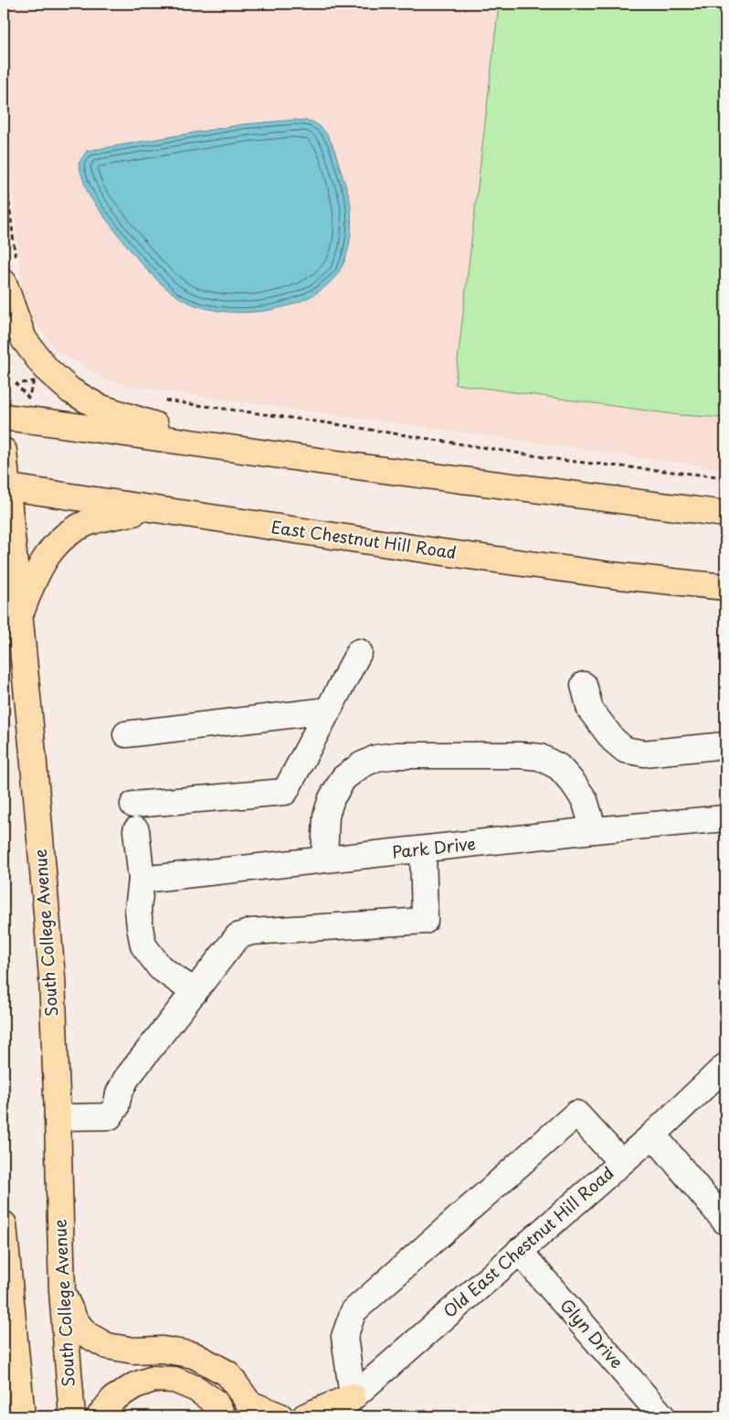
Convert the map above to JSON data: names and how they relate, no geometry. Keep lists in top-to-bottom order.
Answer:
{
  "streets": {
    "main road": ["East Chestnut Hill Road", "South College Avenue"],
    "street": ["Park Drive", "Old East Chestnut Hill Road", "Glyn Drive"]
  },
  "crossings": [
    ["East Chestnut Hill Road", "South College Avenue"],
    ["Old East Chestnut Hill Road", "Glyn Drive"]
  ]
}
